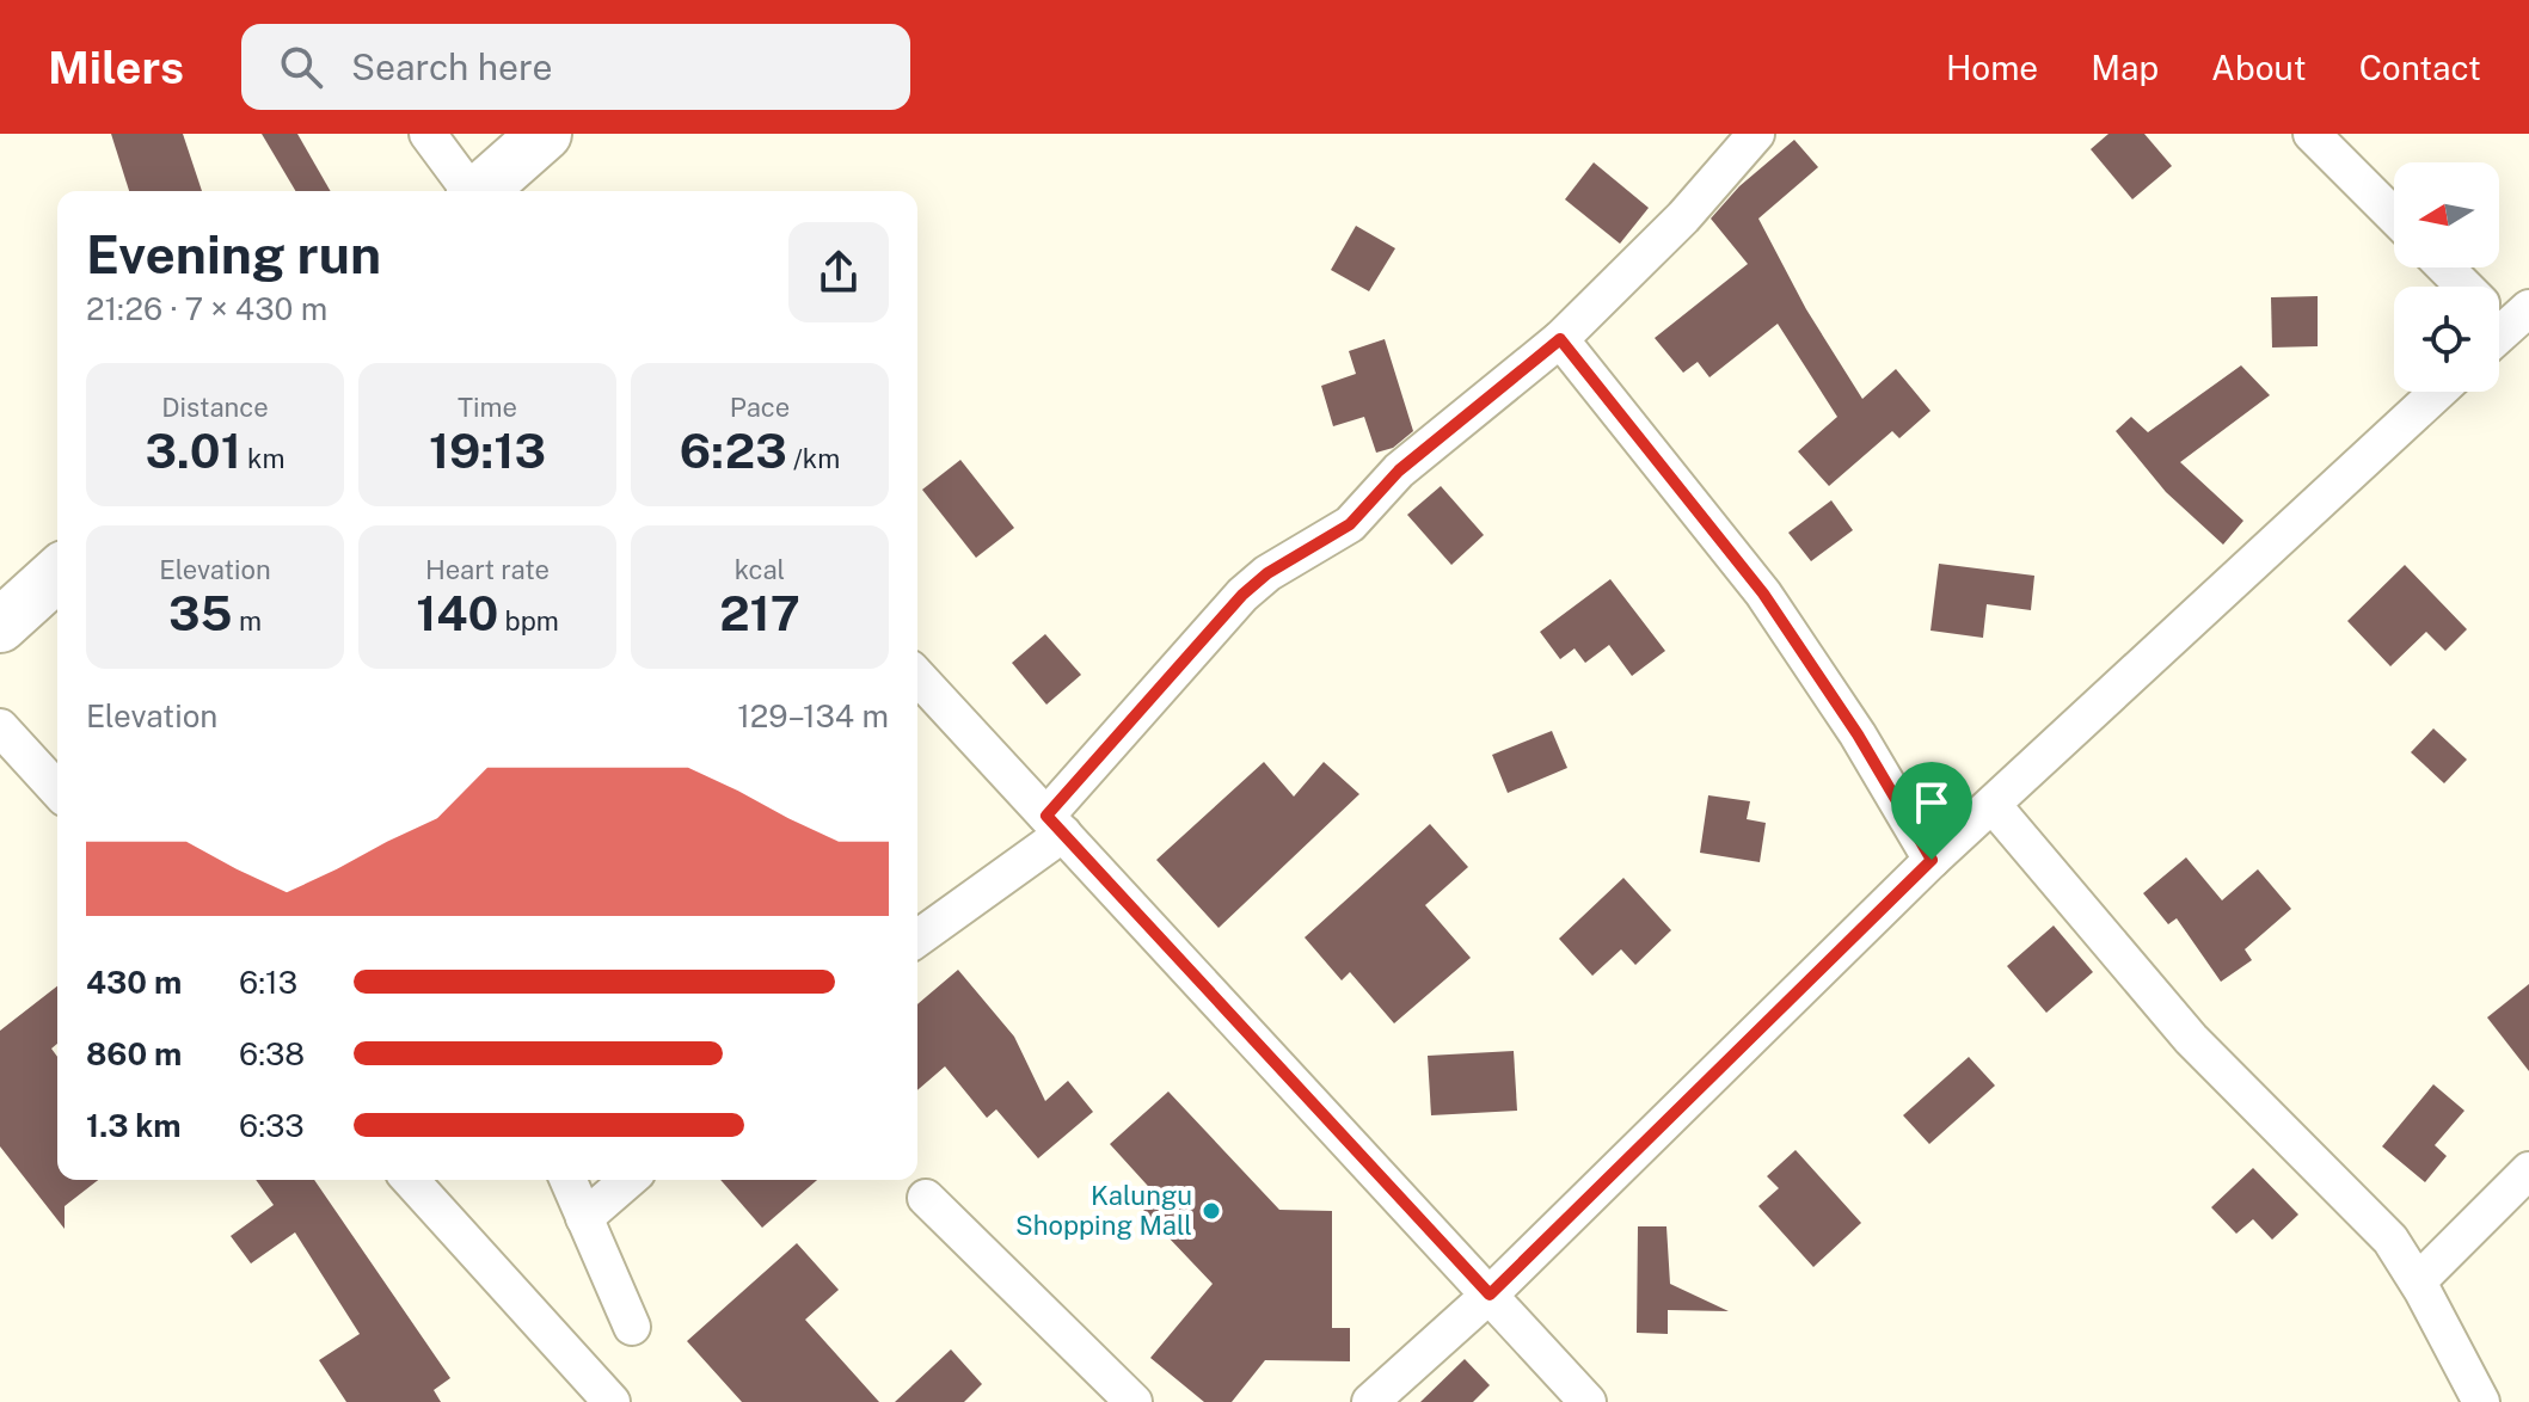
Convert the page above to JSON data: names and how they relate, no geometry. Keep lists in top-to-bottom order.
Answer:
{
  "places": ["Kalungu Shopping Mall"],
  "north": "left",
  "page": {
    "header": "Milers",
    "search": "Search here",
    "nav": [
      "Home",
      "Map",
      "About",
      "Contact"
    ],
    "heading": ["Evening run", "21:26 · 7 × 430 m"],
    "stats": [
      ["Distance", "3.01 km"],
      ["Time", "19:13"],
      ["Pace", "6:23 /km"],
      ["Elevation", "35 m"],
      ["Heart rate", "140 bpm"],
      ["kcal", "217"]
    ],
    "chart": ["Elevation", "129–134 m"],
    "list": [
      {
        "name": "430 m",
        "note": "6:13"
      },
      {
        "name": "860 m",
        "note": "6:38"
      },
      {
        "name": "1.3 km",
        "note": "6:33"
      }
    ]
  }
}
